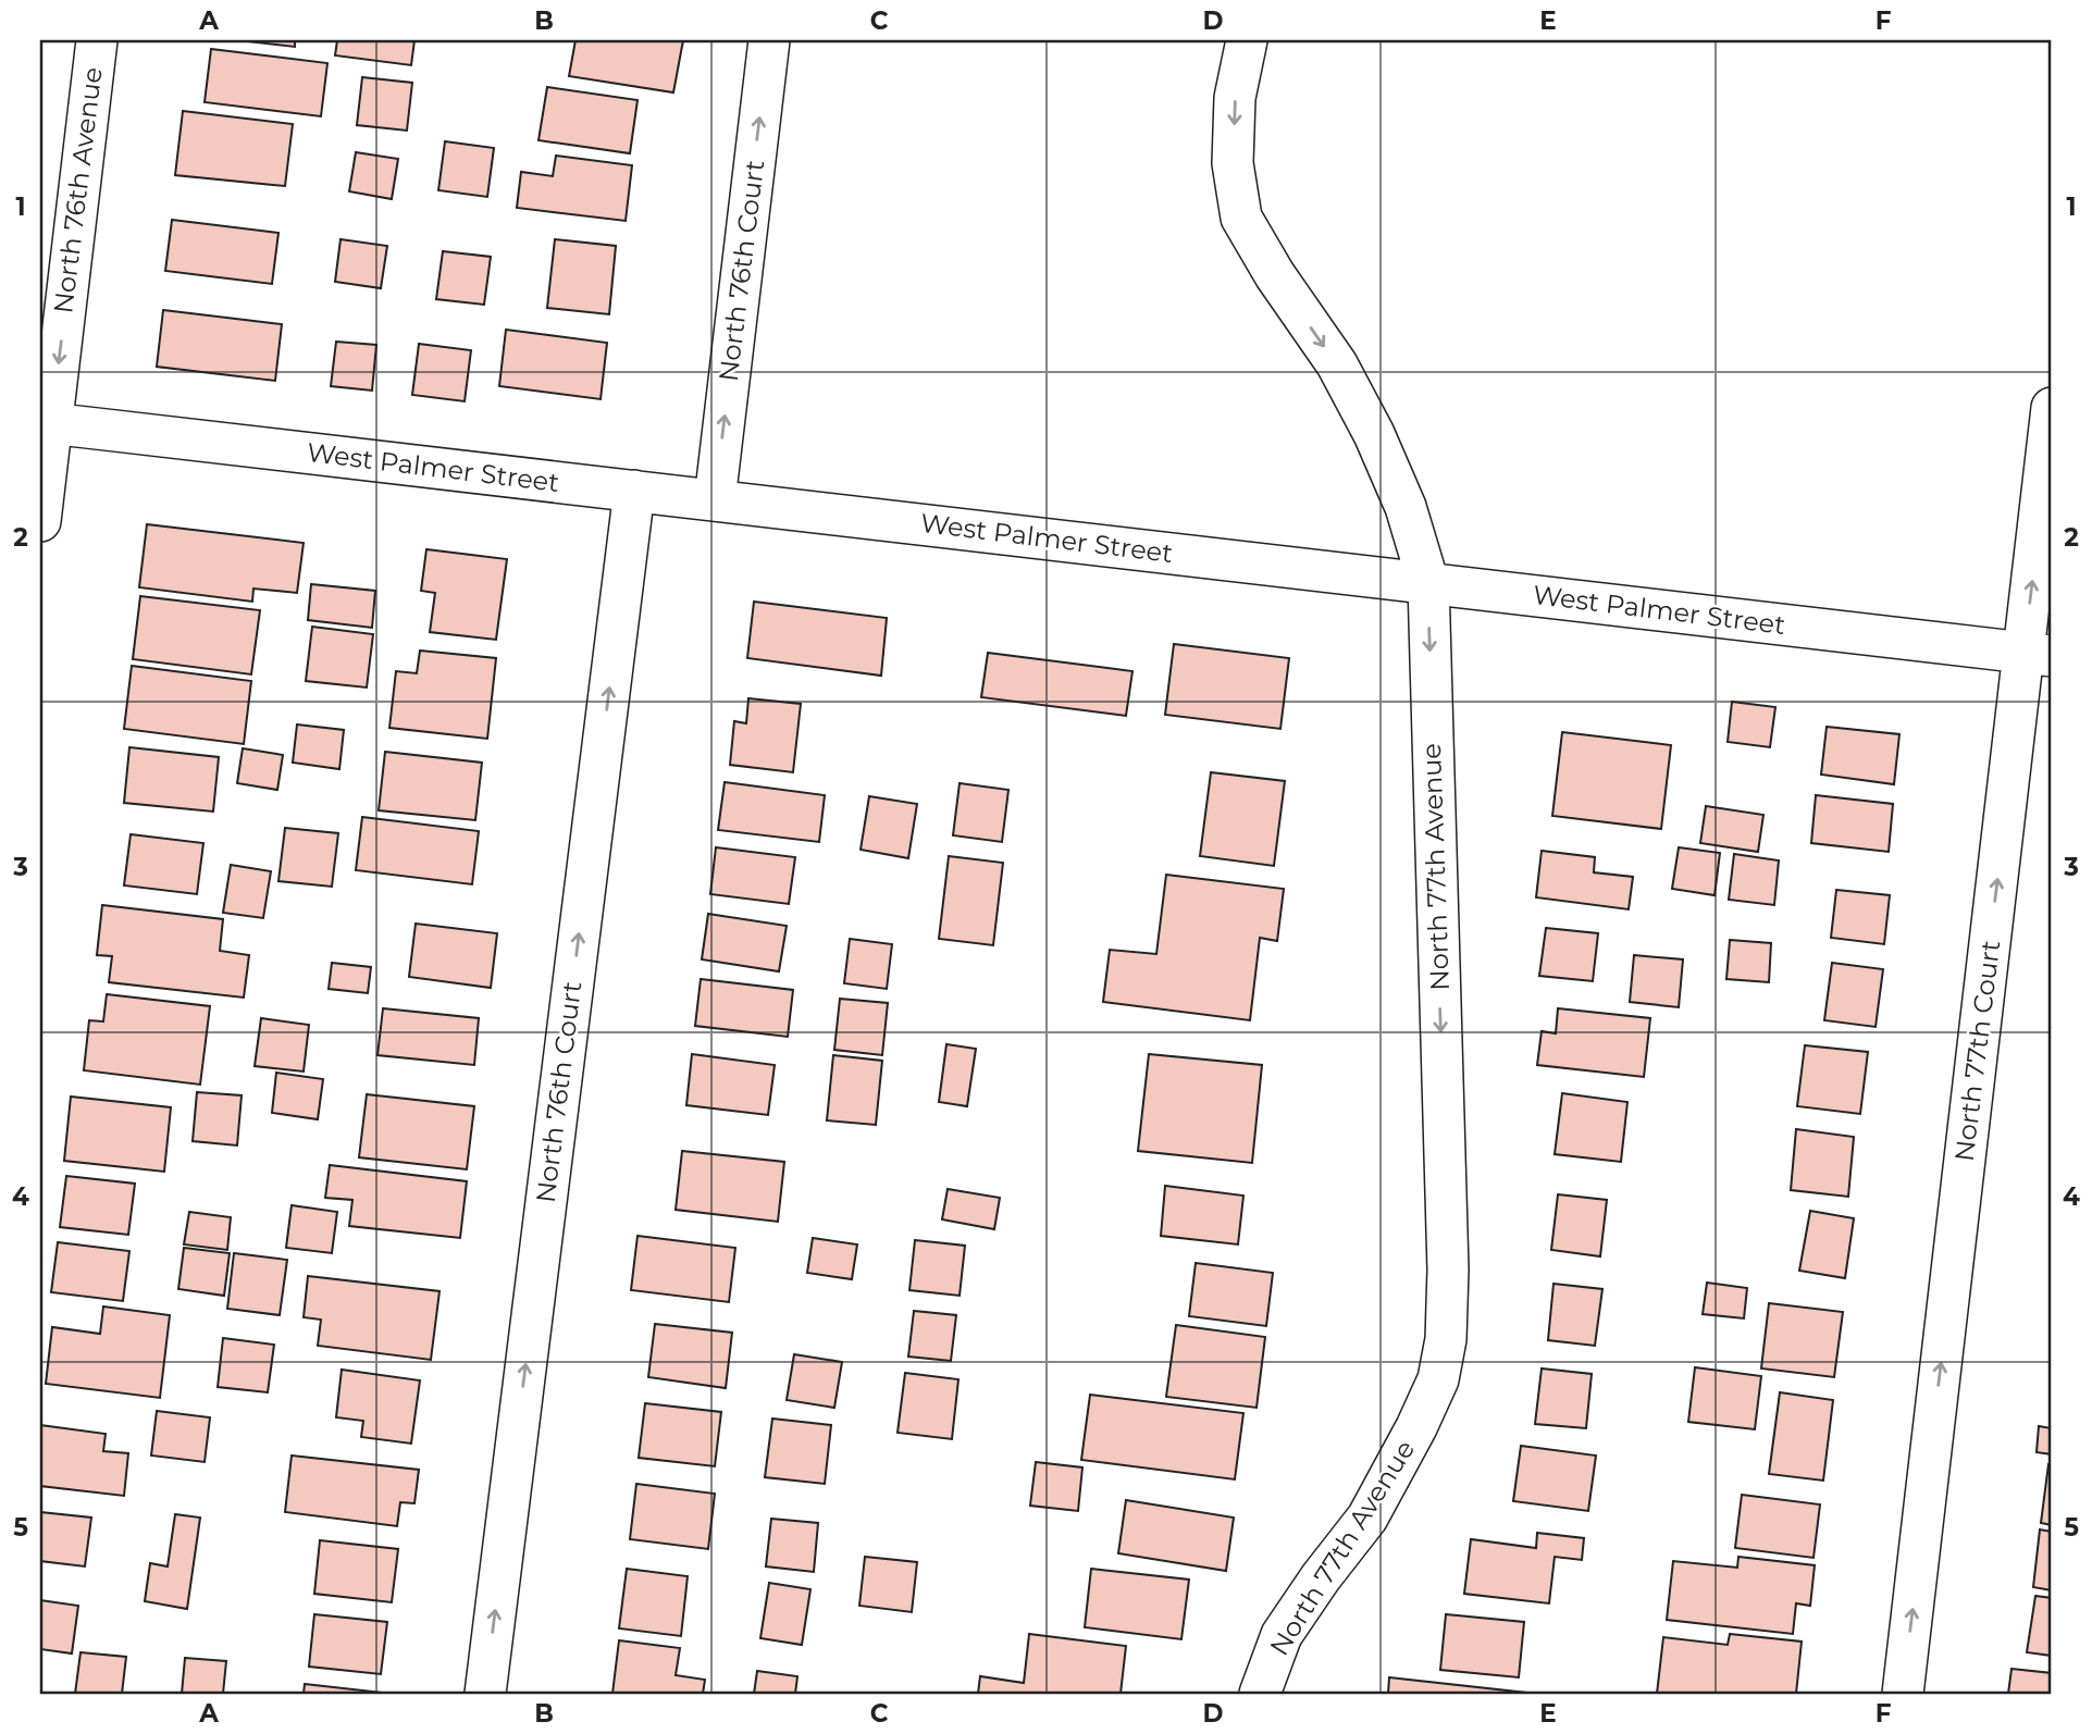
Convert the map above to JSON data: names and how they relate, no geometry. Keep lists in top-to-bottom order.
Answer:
{
  "streets": {
    "street": [
      "North 76th Avenue",
      "North 76th Court",
      "West Palmer Street",
      "North 77th Avenue",
      "North 77th Court"
    ]
  },
  "crossings": [
    ["North 76th Avenue", "West Palmer Street"],
    ["North 76th Court", "West Palmer Street"],
    ["West Palmer Street", "North 77th Avenue"],
    ["West Palmer Street", "North 77th Court"]
  ],
  "one_way": [
    "North 76th Avenue",
    "North 76th Court",
    "North 77th Avenue",
    "North 77th Court"
  ],
  "grid": {
    "columns": [
      "A",
      "B",
      "C",
      "D",
      "E",
      "F"
    ],
    "rows": [
      "1",
      "2",
      "3",
      "4",
      "5"
    ]
  }
}
